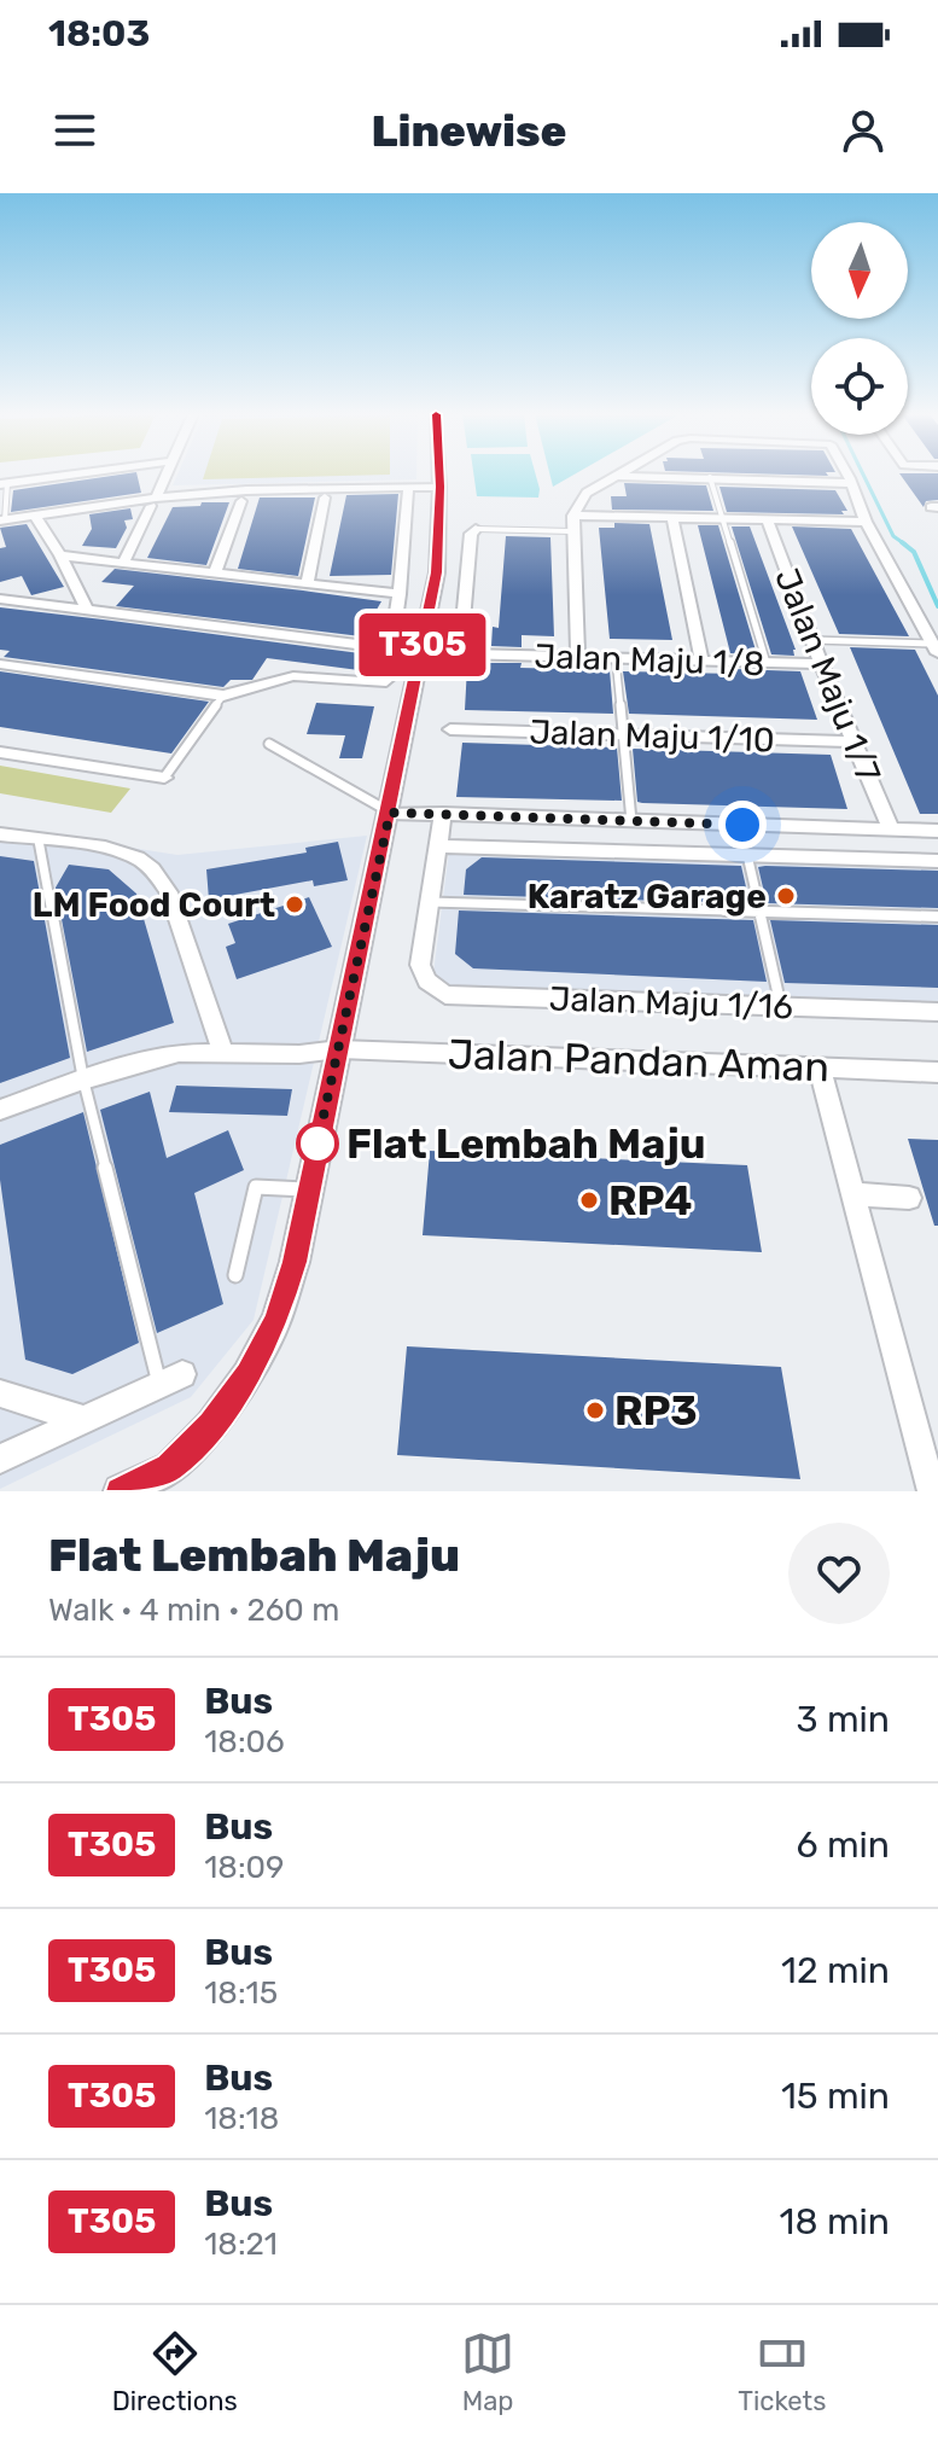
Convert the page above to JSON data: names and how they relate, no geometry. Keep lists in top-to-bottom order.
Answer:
{
  "streets": {
    "street": [
      "Jalan Maju 1/8",
      "Jalan Maju 1/7",
      "Jalan Maju 1/10",
      "Jalan Maju 1/16",
      "Jalan Pandan Aman"
    ]
  },
  "crossings": [
    ["Jalan Maju 1/8", "Jalan Maju 1/7"],
    ["Jalan Maju 1/7", "Jalan Maju 1/10"]
  ],
  "places": [
    "Karatz Garage",
    "LM Food Court",
    "Flat Lembah Maju",
    "RP4",
    "RP3"
  ],
  "lines": ["bus line T305"],
  "north": "bottom",
  "page": {
    "status": "18:03",
    "header": "Linewise",
    "on_map": "T305",
    "heading": ["Flat Lembah Maju", "Walk · 4 min · 260 m"],
    "list": [
      {
        "mark": "T305",
        "name": "Bus",
        "note": "18:06",
        "value": "3 min"
      },
      {
        "mark": "T305",
        "name": "Bus",
        "note": "18:09",
        "value": "6 min"
      },
      {
        "mark": "T305",
        "name": "Bus",
        "note": "18:15",
        "value": "12 min"
      },
      {
        "mark": "T305",
        "name": "Bus",
        "note": "18:18",
        "value": "15 min"
      },
      {
        "mark": "T305",
        "name": "Bus",
        "note": "18:21",
        "value": "18 min"
      }
    ],
    "tabs": ["Directions", "Map", "Tickets"]
  }
}
